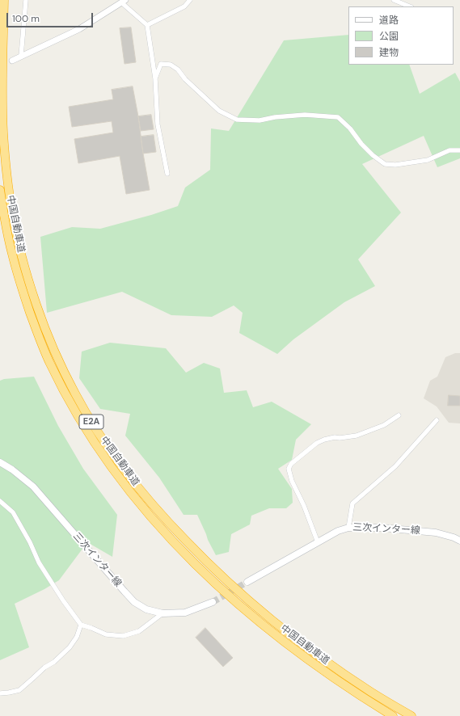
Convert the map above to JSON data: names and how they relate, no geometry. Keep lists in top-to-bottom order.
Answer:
{
  "streets": {
    "highway": ["中国自動車道", "E2A"],
    "main road": ["三次インター線"]
  },
  "legend": ["道路", "公園", "建物"],
  "scale_bar": "100 m"
}
